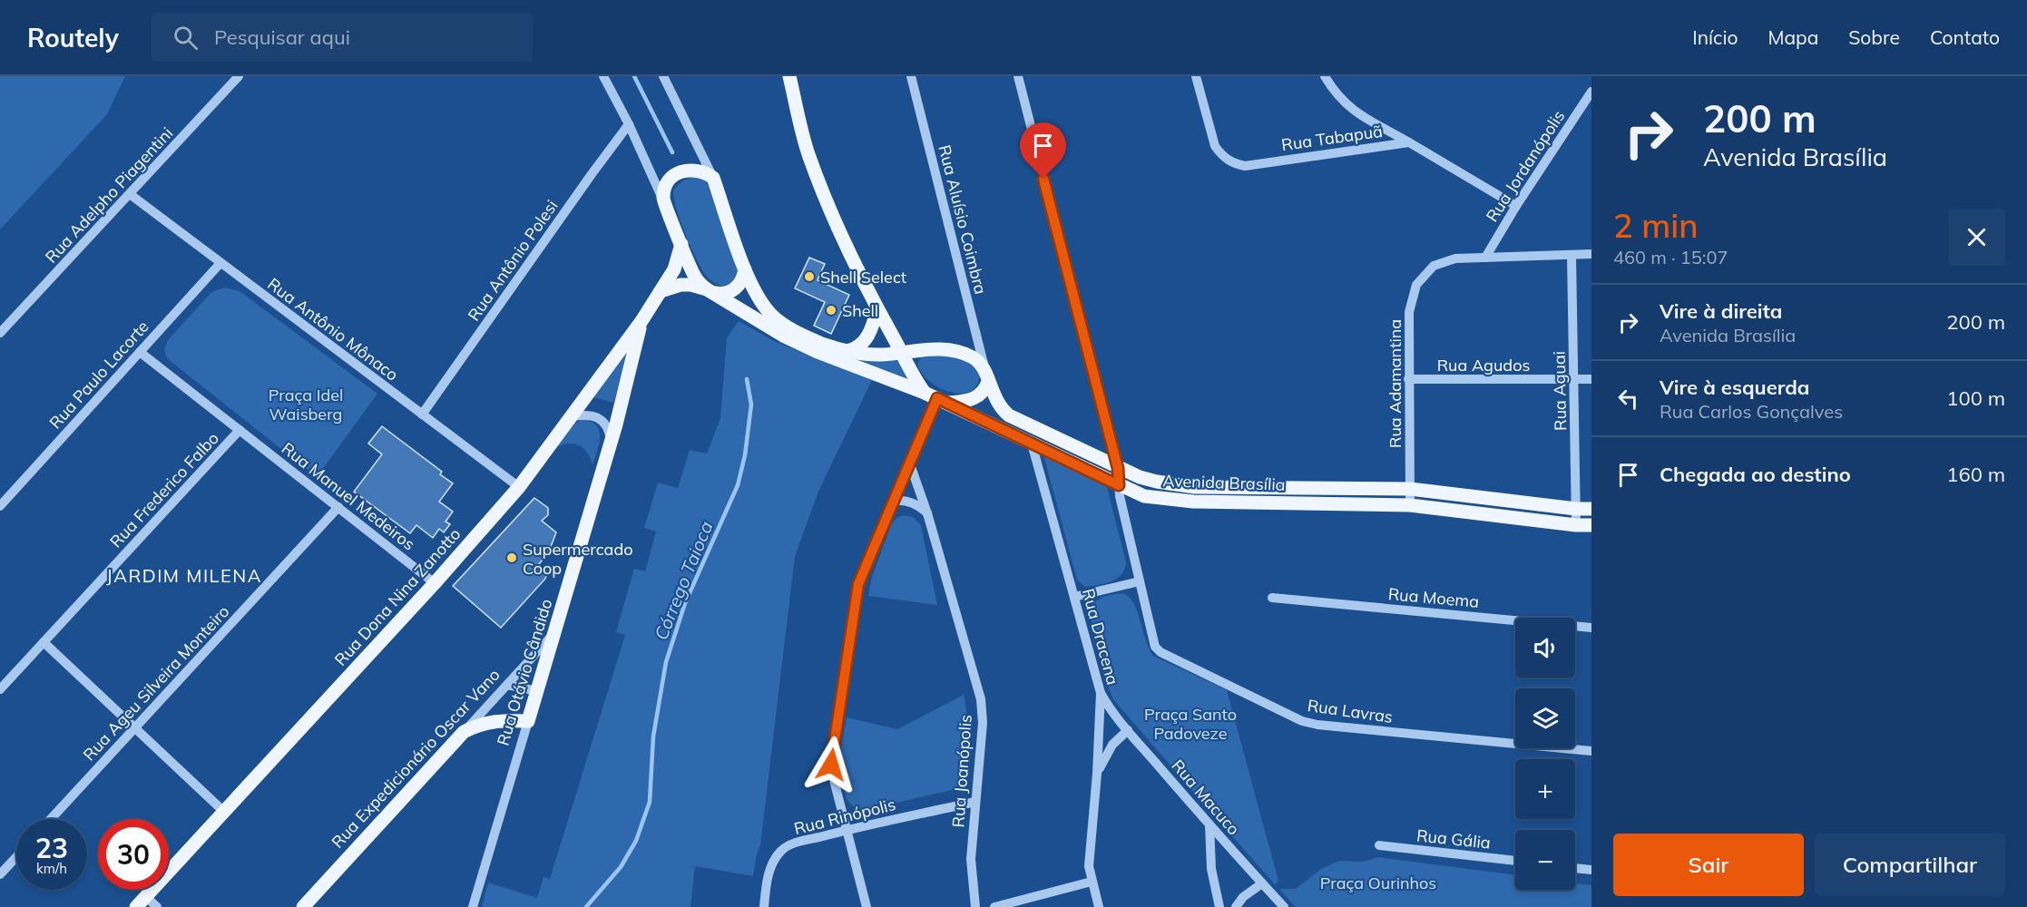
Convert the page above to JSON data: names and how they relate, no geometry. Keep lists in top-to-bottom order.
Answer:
{
  "streets": {
    "main road": [
      "Avenida Brasília",
      "Rua Dona Nina Zanotto",
      "Rua Otávio Cândido",
      "Rua Expedicionário Oscar Vano"
    ],
    "street": [
      "Rua Tabapuã",
      "Rua Jordanópolis",
      "Rua Adelpho Piagentini",
      "Rua Aluísio Coimbra",
      "Rua Antônio Polesi",
      "Rua Antônio Mônaco",
      "Rua Agudos",
      "Rua Paulo Lacorte",
      "Rua Adamantina",
      "Rua Aguai",
      "Rua Frederico Falbo",
      "Rua Manuel Medeiros",
      "Rua Moema",
      "Rua Dracena",
      "Rua Ageu Silveira Monteiro",
      "Rua Lavras",
      "Rua Joanópolis",
      "Rua Macuco",
      "Rua Rinópolis",
      "Rua Gália"
    ]
  },
  "crossings": [
    ["Rua Jordanópolis", "Rua Adamantina"],
    ["Rua Adelpho Piagentini", "Rua Antônio Mônaco"],
    ["Rua Aluísio Coimbra", "Avenida Brasília"],
    ["Rua Antônio Polesi", "Rua Antônio Mônaco"],
    ["Rua Antônio Mônaco", "Rua Paulo Lacorte"],
    ["Rua Antônio Mônaco", "Rua Dona Nina Zanotto"],
    ["Rua Agudos", "Rua Adamantina"],
    ["Rua Agudos", "Rua Aguai"],
    ["Rua Paulo Lacorte", "Rua Manuel Medeiros"],
    ["Rua Adamantina", "Rua Aguai"],
    ["Rua Adamantina", "Avenida Brasília"],
    ["Rua Aguai", "Avenida Brasília"],
    ["Avenida Brasília", "Rua Dracena"],
    ["Avenida Brasília", "Rua Lavras"],
    ["Rua Frederico Falbo", "Rua Manuel Medeiros"],
    ["Rua Manuel Medeiros", "Rua Dona Nina Zanotto"],
    ["Rua Manuel Medeiros", "Rua Ageu Silveira Monteiro"],
    ["Rua Dona Nina Zanotto", "Rua Otávio Cândido"],
    ["Rua Dracena", "Rua Macuco"],
    ["Rua Otávio Cândido", "Rua Expedicionário Oscar Vano"],
    ["Rua Joanópolis", "Rua Rinópolis"]
  ],
  "districts": ["JARDIM MILENA"],
  "water": ["Córrego Taioca"],
  "parks": ["Praça Idel Waisberg", "Praça Santo Padoveze", "Praça Ourinhos"],
  "places": ["Shell Select", "Shell", "Supermercado Coop"],
  "page": {
    "header": "Routely",
    "search": "Pesquisar aqui",
    "nav": [
      "Início",
      "Mapa",
      "Sobre",
      "Contato"
    ],
    "turn": ["200 m", "Avenida Brasília"],
    "heading": ["2 min", "460 m · 15:07"],
    "list": [
      {
        "name": "Vire à direita",
        "note": "Avenida Brasília",
        "value": "200 m"
      },
      {
        "name": "Vire à esquerda",
        "note": "Rua Carlos Gonçalves",
        "value": "100 m"
      },
      {
        "name": "Chegada ao destino",
        "value": "160 m"
      }
    ],
    "map_buttons": ["+", "−"],
    "speed": "23 km/h",
    "limit": "30",
    "buttons": ["Sair", "Compartilhar"]
  }
}
